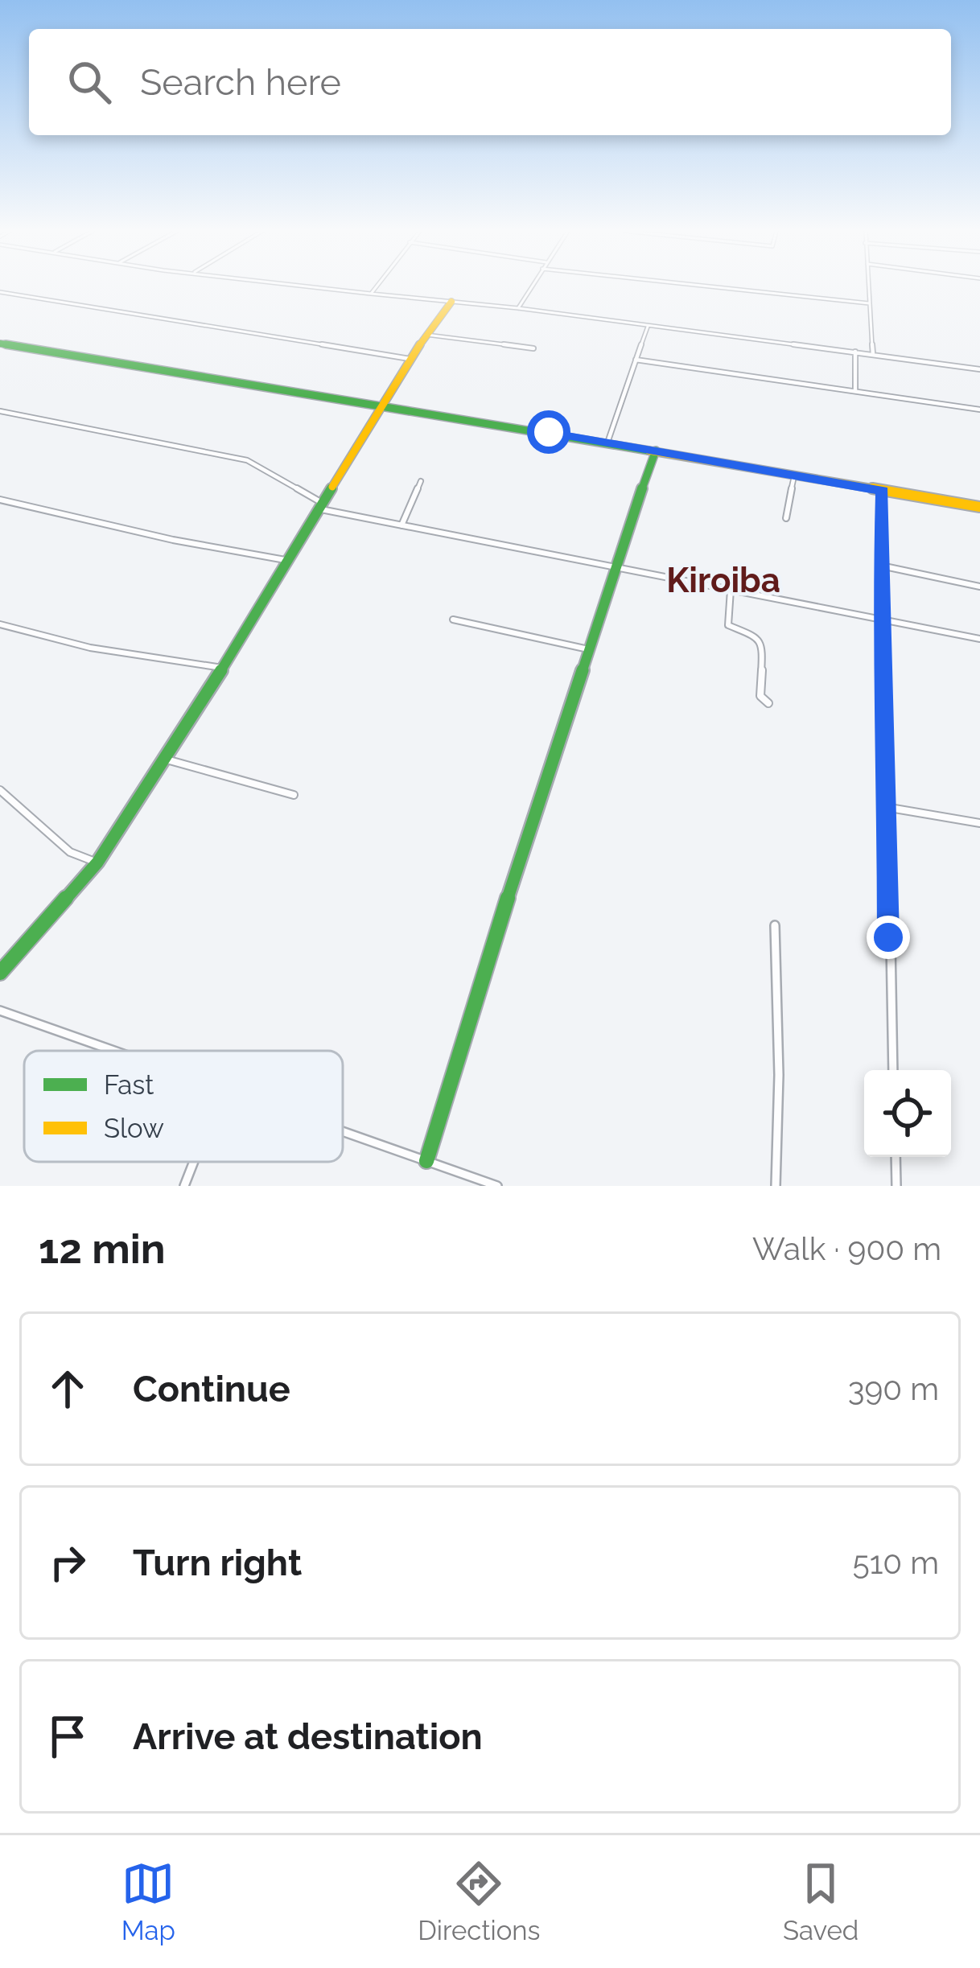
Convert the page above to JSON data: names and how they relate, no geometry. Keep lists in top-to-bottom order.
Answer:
{
  "districts": ["Kiroiba"],
  "legend": ["Fast", "Slow"],
  "page": {
    "search": "Search here",
    "heading": ["12 min", "Walk · 900 m"],
    "list": [
      ["Continue", "390 m"],
      ["Turn right", "510 m"],
      "Arrive at destination"
    ],
    "nav": ["Map", "Directions", "Saved"]
  }
}
